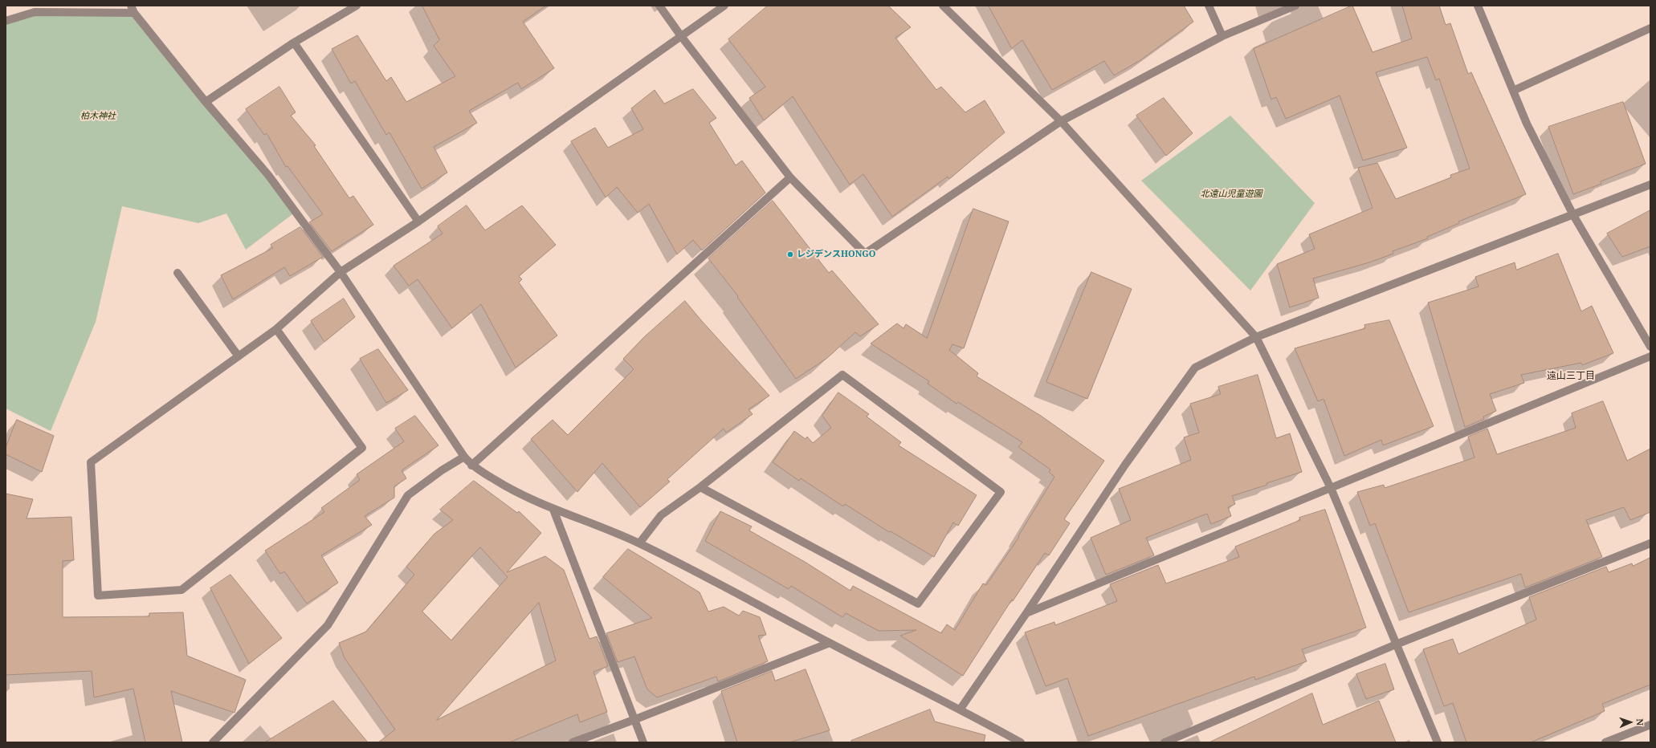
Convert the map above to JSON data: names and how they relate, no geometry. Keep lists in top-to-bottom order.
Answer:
{
  "districts": ["遠山三丁目"],
  "parks": ["柏木神社", "北遠山児童遊園"],
  "places": ["レジデンスHONGO"],
  "north": "right"
}
